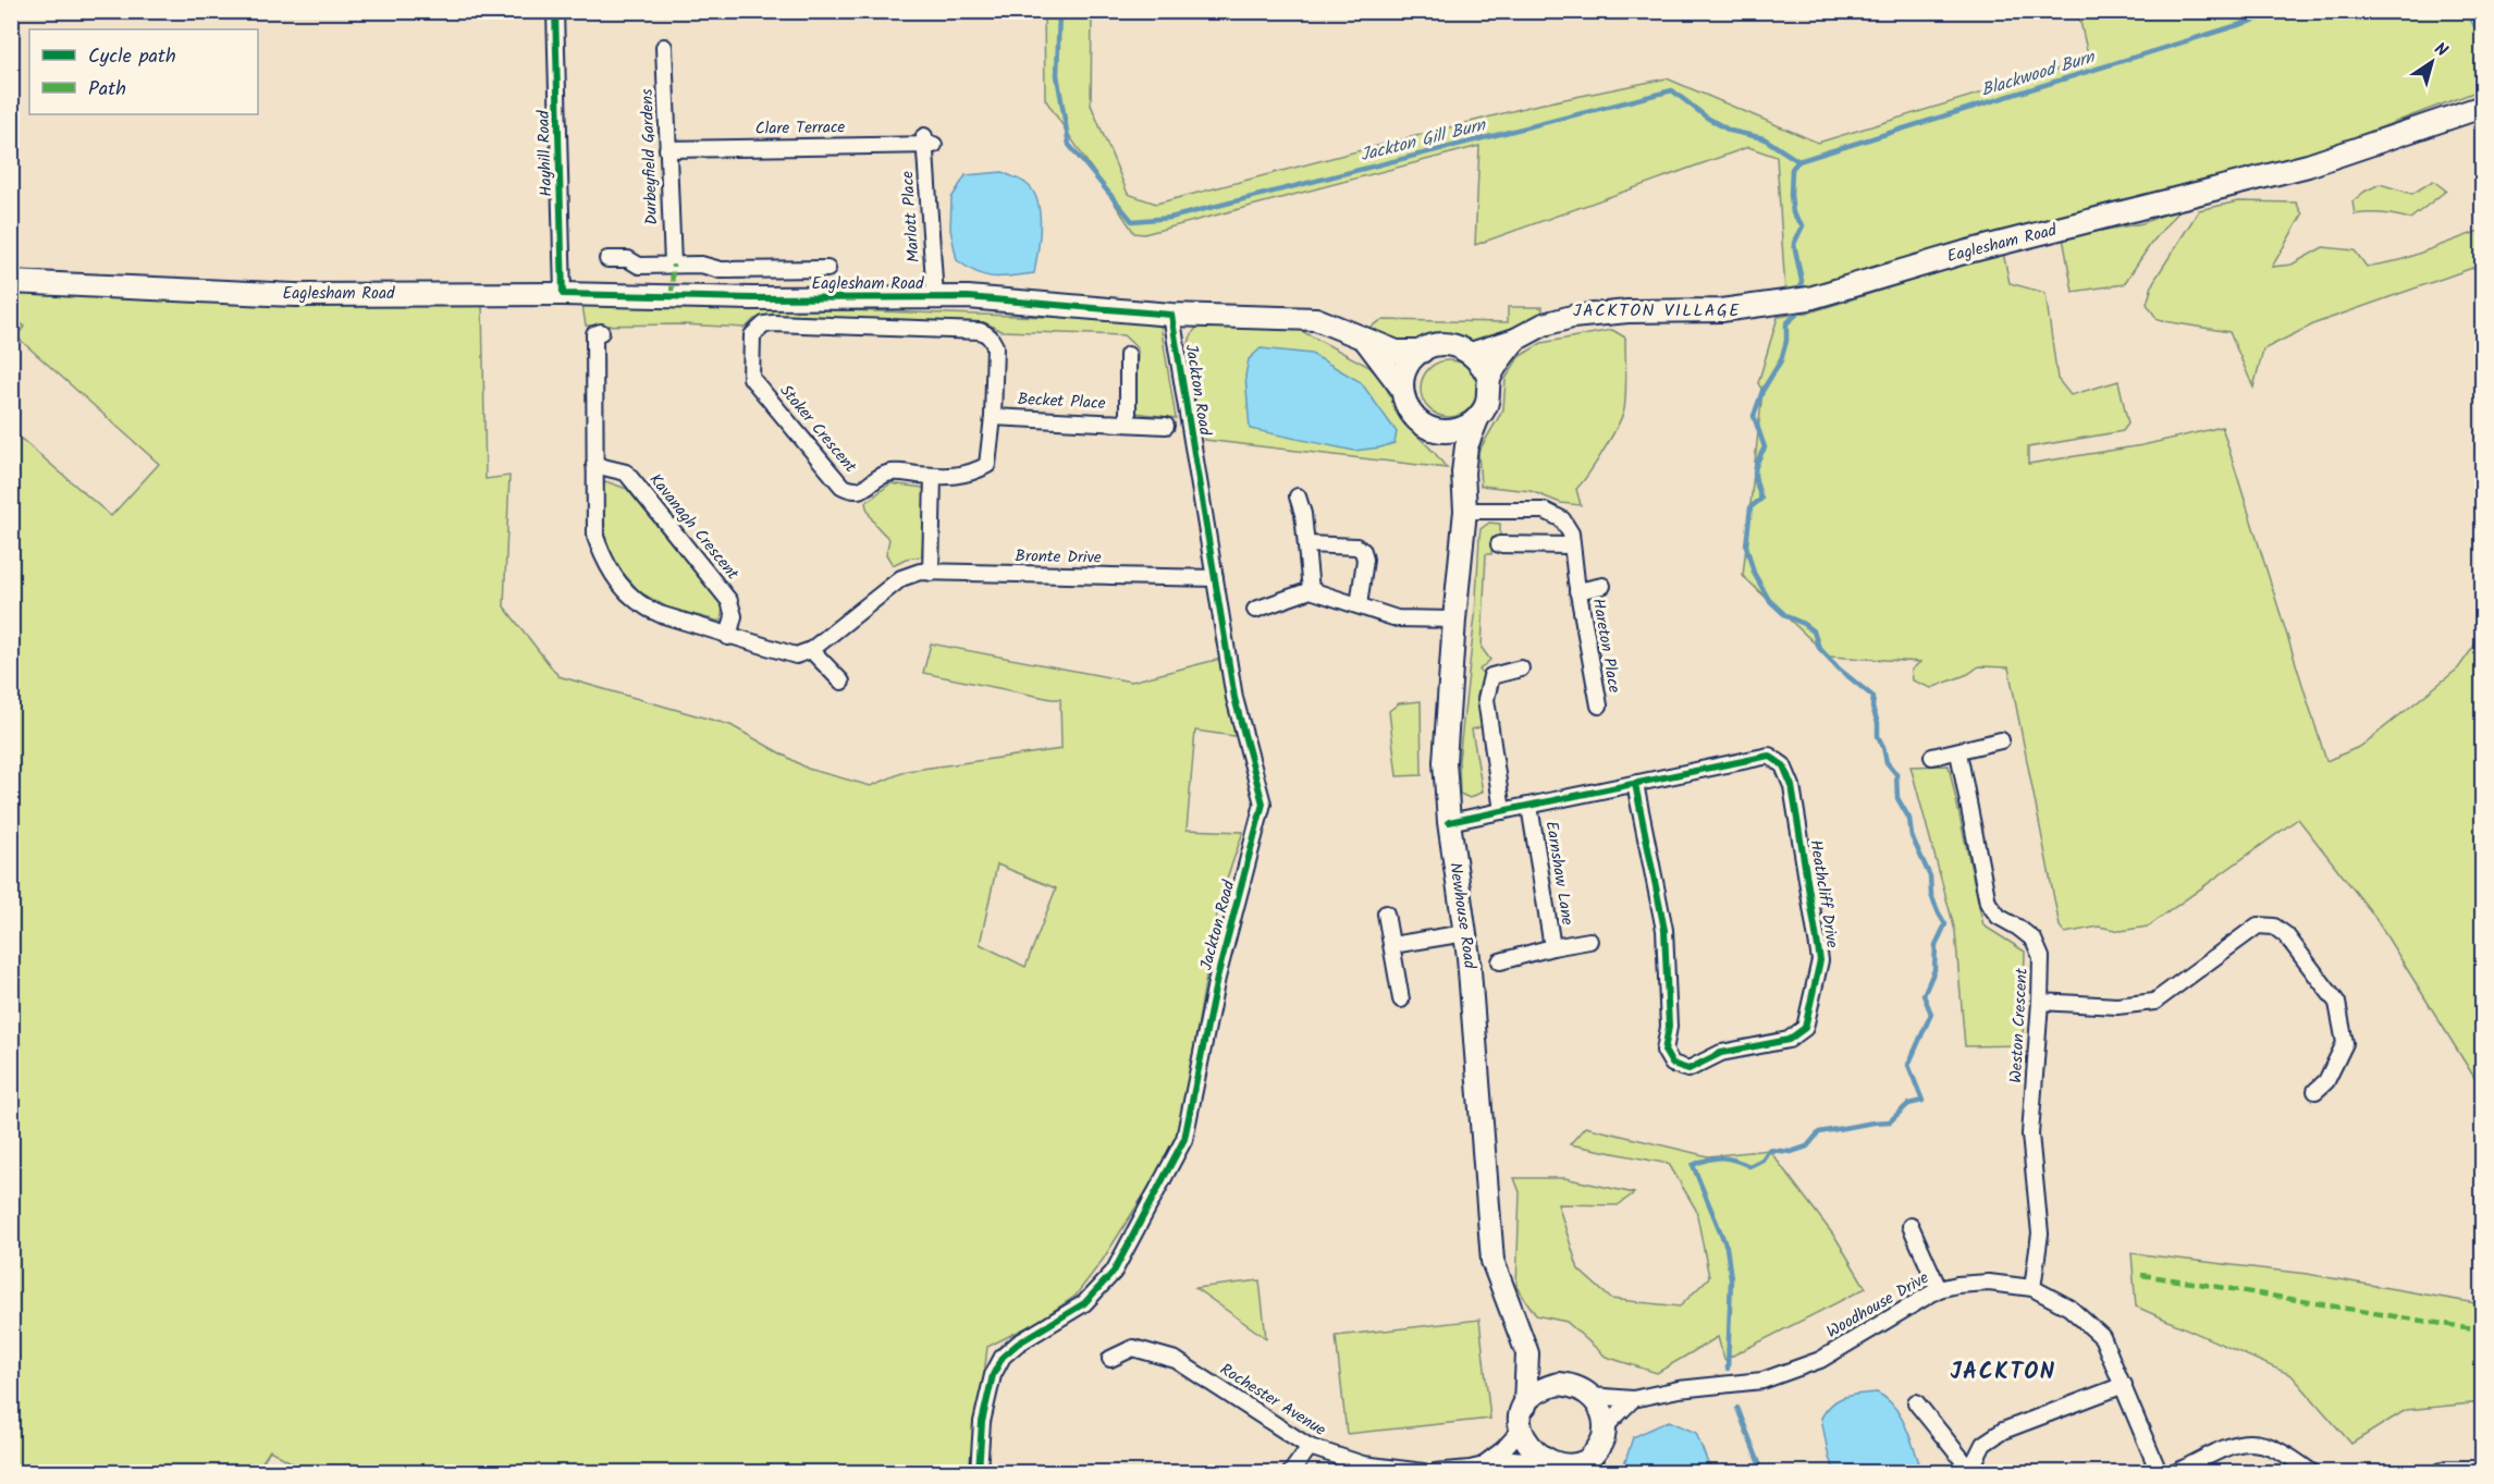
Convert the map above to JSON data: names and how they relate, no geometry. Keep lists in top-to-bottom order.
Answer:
{
  "streets": {
    "main road": ["Eaglesham Road", "Newhouse Road"],
    "street": [
      "Clare Terrace",
      "Hayhill Road",
      "Durbeyfield Gardens",
      "Marlott Place",
      "Jackton Road",
      "Becket Place",
      "Stoker Crescent",
      "Kavanagh Crescent",
      "Bronte Drive",
      "Hareton Place",
      "Earnshaw Lane",
      "Heathcliff Drive",
      "Weston Crescent",
      "Woodhouse Drive",
      "Rochester Avenue"
    ]
  },
  "crossings": [
    ["Clare Terrace", "Durbeyfield Gardens"],
    ["Clare Terrace", "Marlott Place"],
    ["Hayhill Road", "Eaglesham Road"],
    ["Marlott Place", "Eaglesham Road"],
    ["Eaglesham Road", "Jackton Road"],
    ["Eaglesham Road", "Newhouse Road"],
    ["Jackton Road", "Bronte Drive"],
    ["Becket Place", "Stoker Crescent"],
    ["Hareton Place", "Newhouse Road"],
    ["Earnshaw Lane", "Heathcliff Drive"],
    ["Heathcliff Drive", "Newhouse Road"],
    ["Newhouse Road", "Woodhouse Drive"],
    ["Weston Crescent", "Woodhouse Drive"]
  ],
  "districts": ["JACKTON VILLAGE", "JACKTON"],
  "water": ["Blackwood Burn", "Jackton Gill Burn"],
  "legend": ["Cycle path", "Path"],
  "north": "top right"
}
